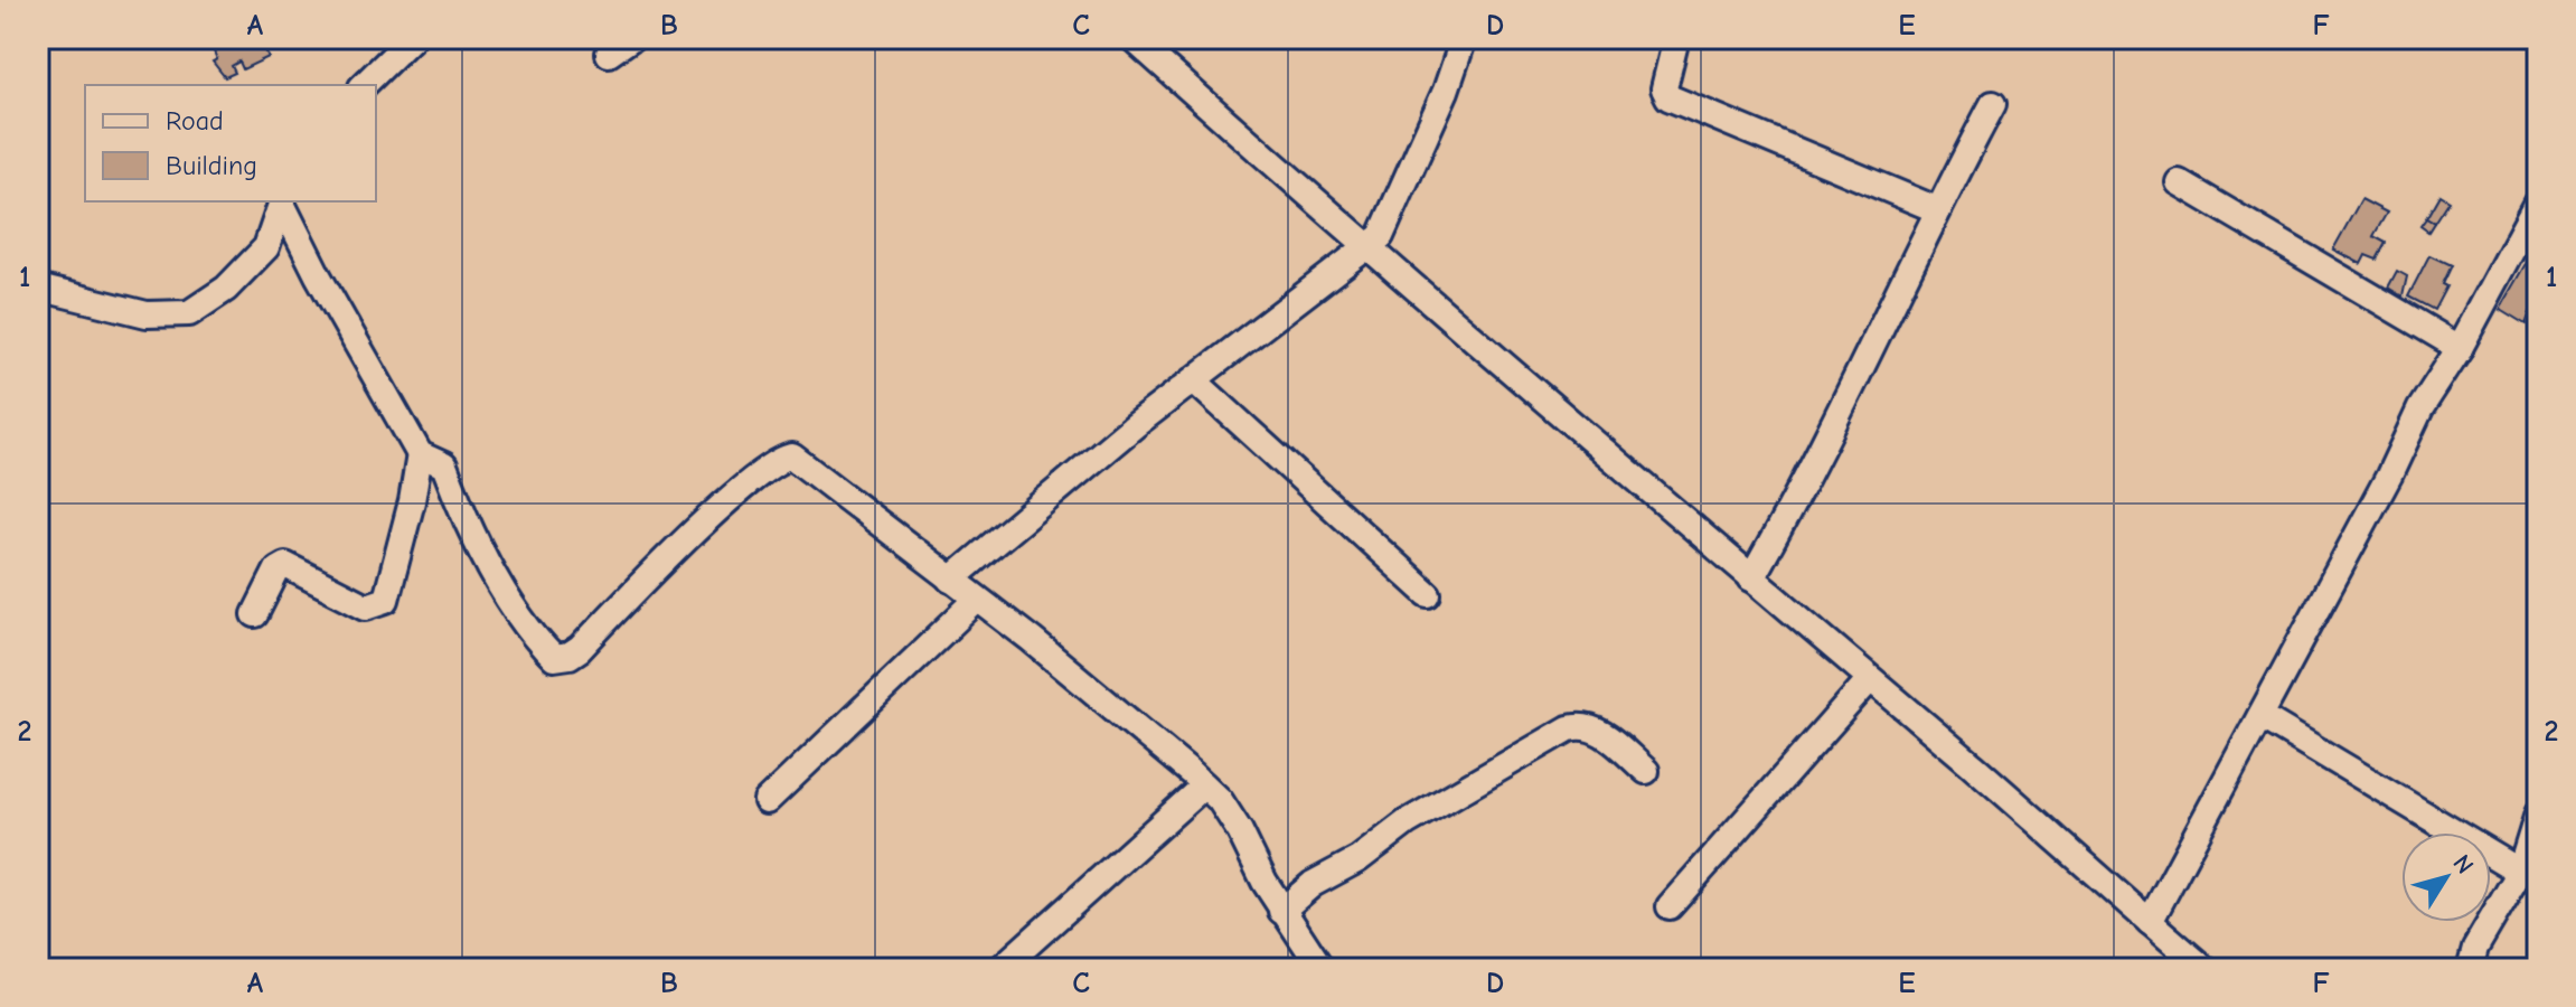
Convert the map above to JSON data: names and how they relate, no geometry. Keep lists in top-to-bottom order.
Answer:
{
  "legend": ["Road", "Building"],
  "north": "top right",
  "grid": {
    "columns": [
      "A",
      "B",
      "C",
      "D",
      "E",
      "F"
    ],
    "rows": ["1", "2"]
  }
}
